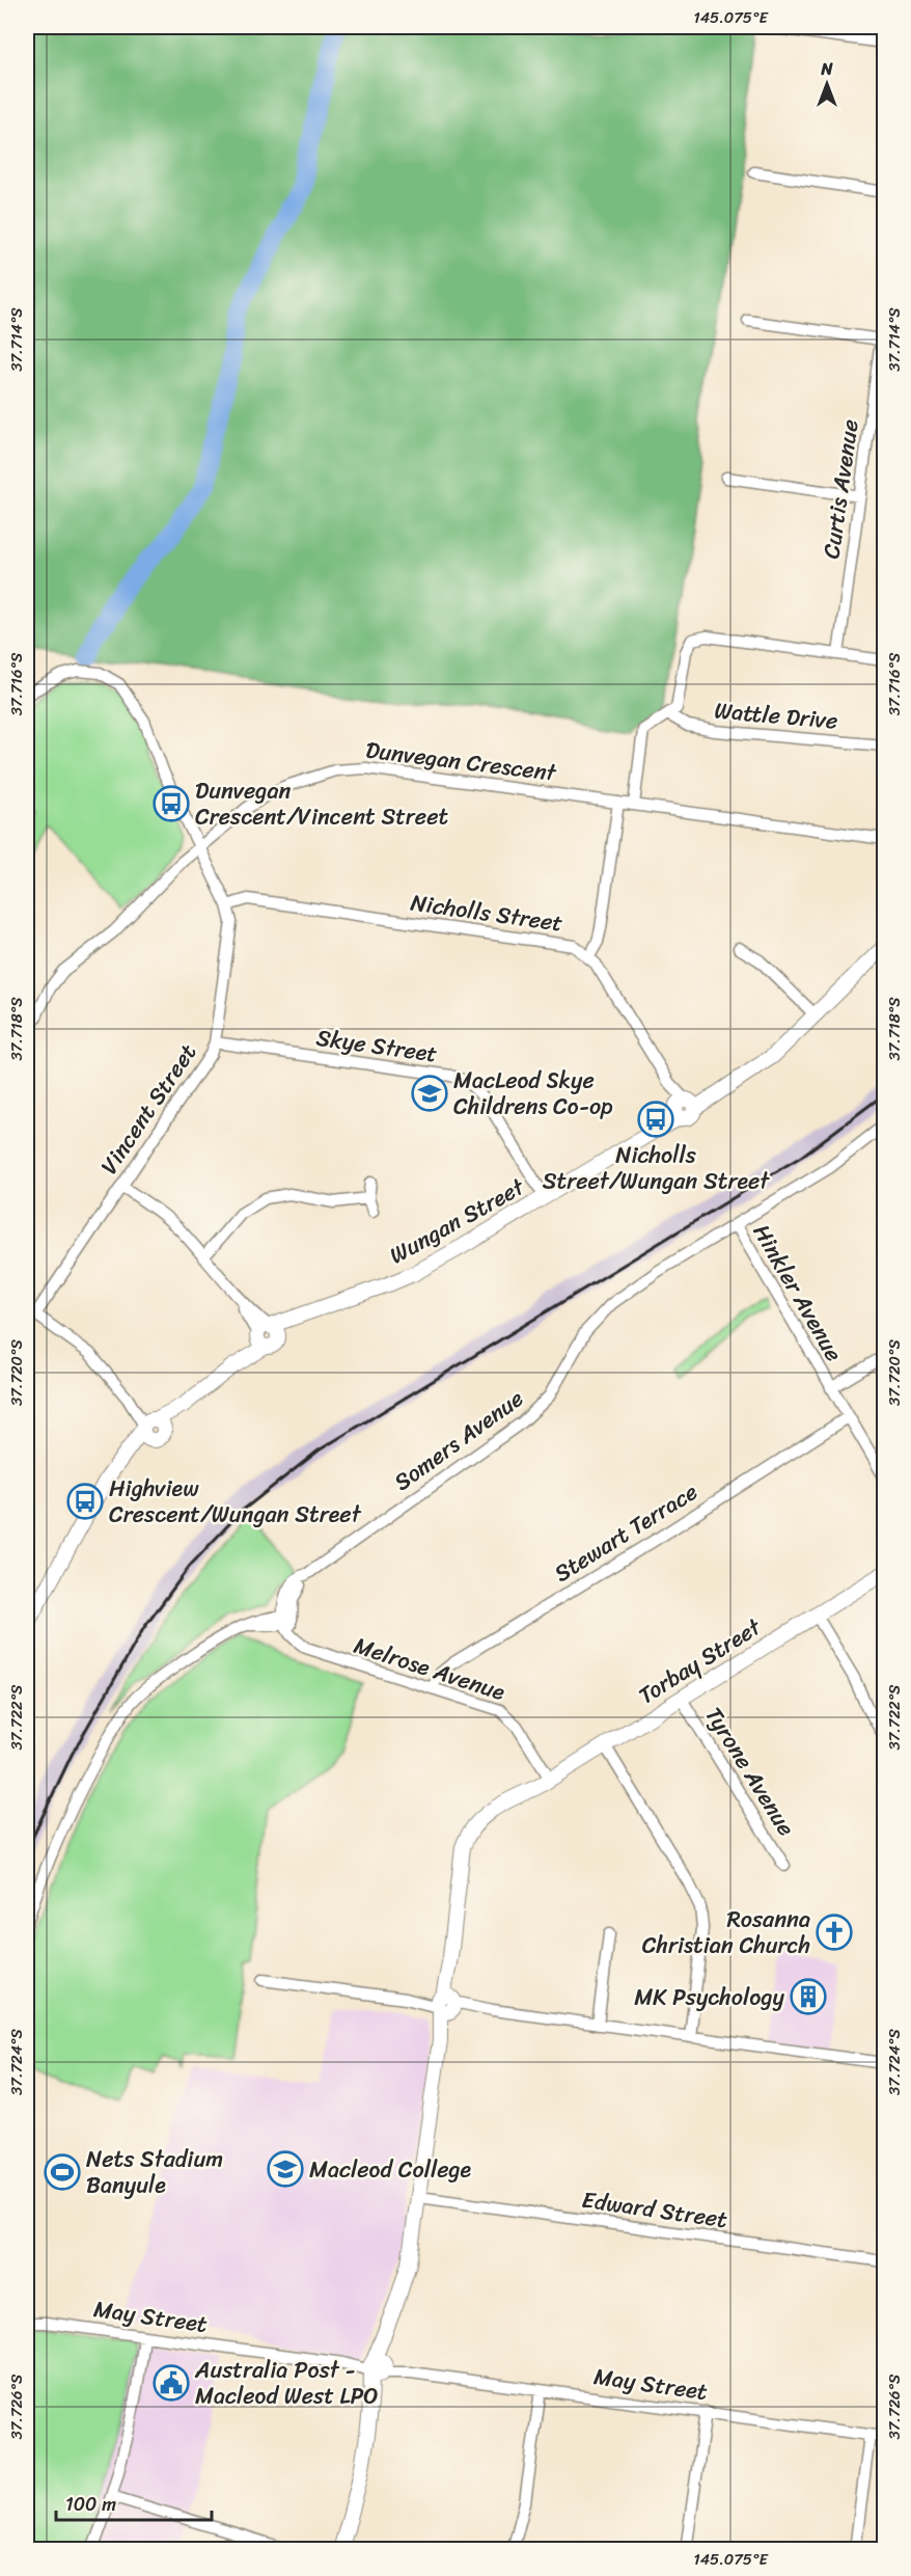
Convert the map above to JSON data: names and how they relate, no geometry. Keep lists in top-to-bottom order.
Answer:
{
  "streets": {
    "street": [
      "Curtis Avenue",
      "Wattle Drive",
      "Dunvegan Crescent",
      "Nicholls Street",
      "Skye Street",
      "Vincent Street",
      "Wungan Street",
      "Hinkler Avenue",
      "Somers Avenue",
      "Stewart Terrace",
      "Torbay Street",
      "Melrose Avenue",
      "Tyrone Avenue",
      "Edward Street",
      "May Street"
    ]
  },
  "crossings": [
    ["Dunvegan Crescent", "Vincent Street"],
    ["Nicholls Street", "Vincent Street"],
    ["Nicholls Street", "Wungan Street"],
    ["Skye Street", "Vincent Street"],
    ["Skye Street", "Wungan Street"],
    ["Hinkler Avenue", "Somers Avenue"],
    ["Hinkler Avenue", "Stewart Terrace"],
    ["Somers Avenue", "Melrose Avenue"],
    ["Stewart Terrace", "Melrose Avenue"],
    ["Torbay Street", "Melrose Avenue"],
    ["Torbay Street", "Tyrone Avenue"]
  ],
  "places": {
    "bus stop": ["Dunvegan Crescent/Vincent Street", "Nicholls Street/Wungan Street", "Highview Crescent/Wungan Street"],
    "school or university": ["MacLeod Skye Childrens Co-op", "Macleod College"],
    "church": ["Rosanna Christian Church"],
    "building": ["MK Psychology"],
    "sports": ["Nets Stadium Banyule"],
    "public building": ["Australia Post - Macleod West LPO"]
  },
  "scale_bar": "100 m",
  "north": "top",
  "coordinates": [
    "145.075°E",
    "37.714°S",
    "37.716°S",
    "37.718°S",
    "37.720°S",
    "37.722°S",
    "37.724°S",
    "37.726°S"
  ]
}
